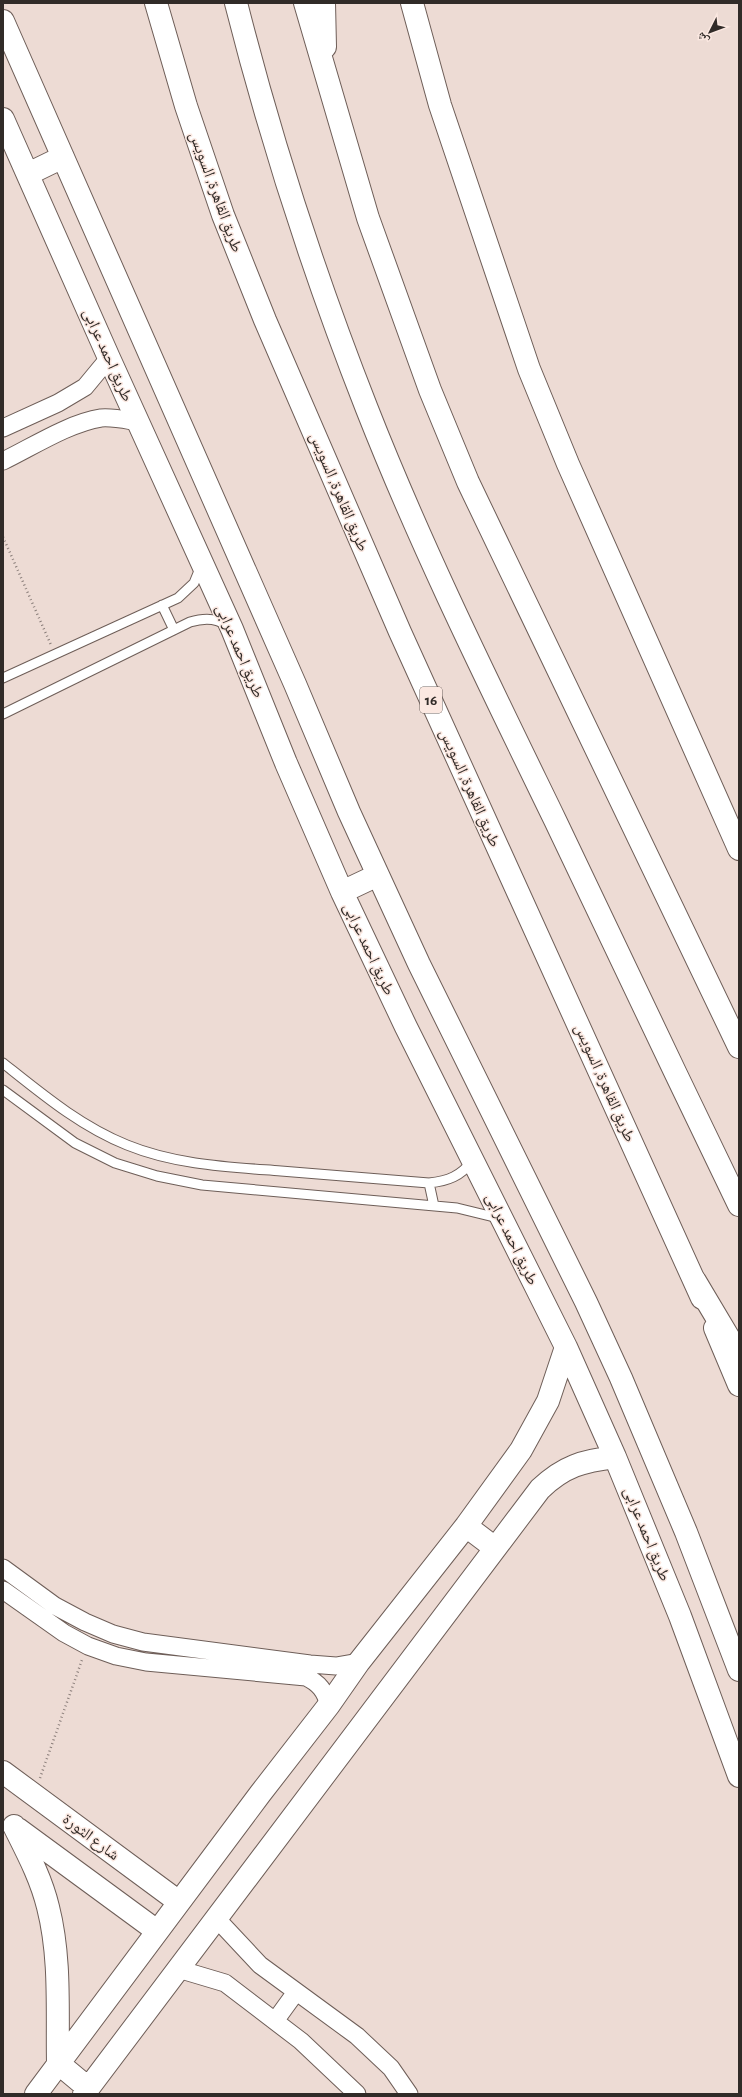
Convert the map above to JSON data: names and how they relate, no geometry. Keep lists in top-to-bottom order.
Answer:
{
  "streets": {
    "main road": [
      "طريق القاهرة, السويس",
      "طريق احمد عرابى",
      "16",
      "شارع الثورة"
    ]
  },
  "north": "bottom left"
}
